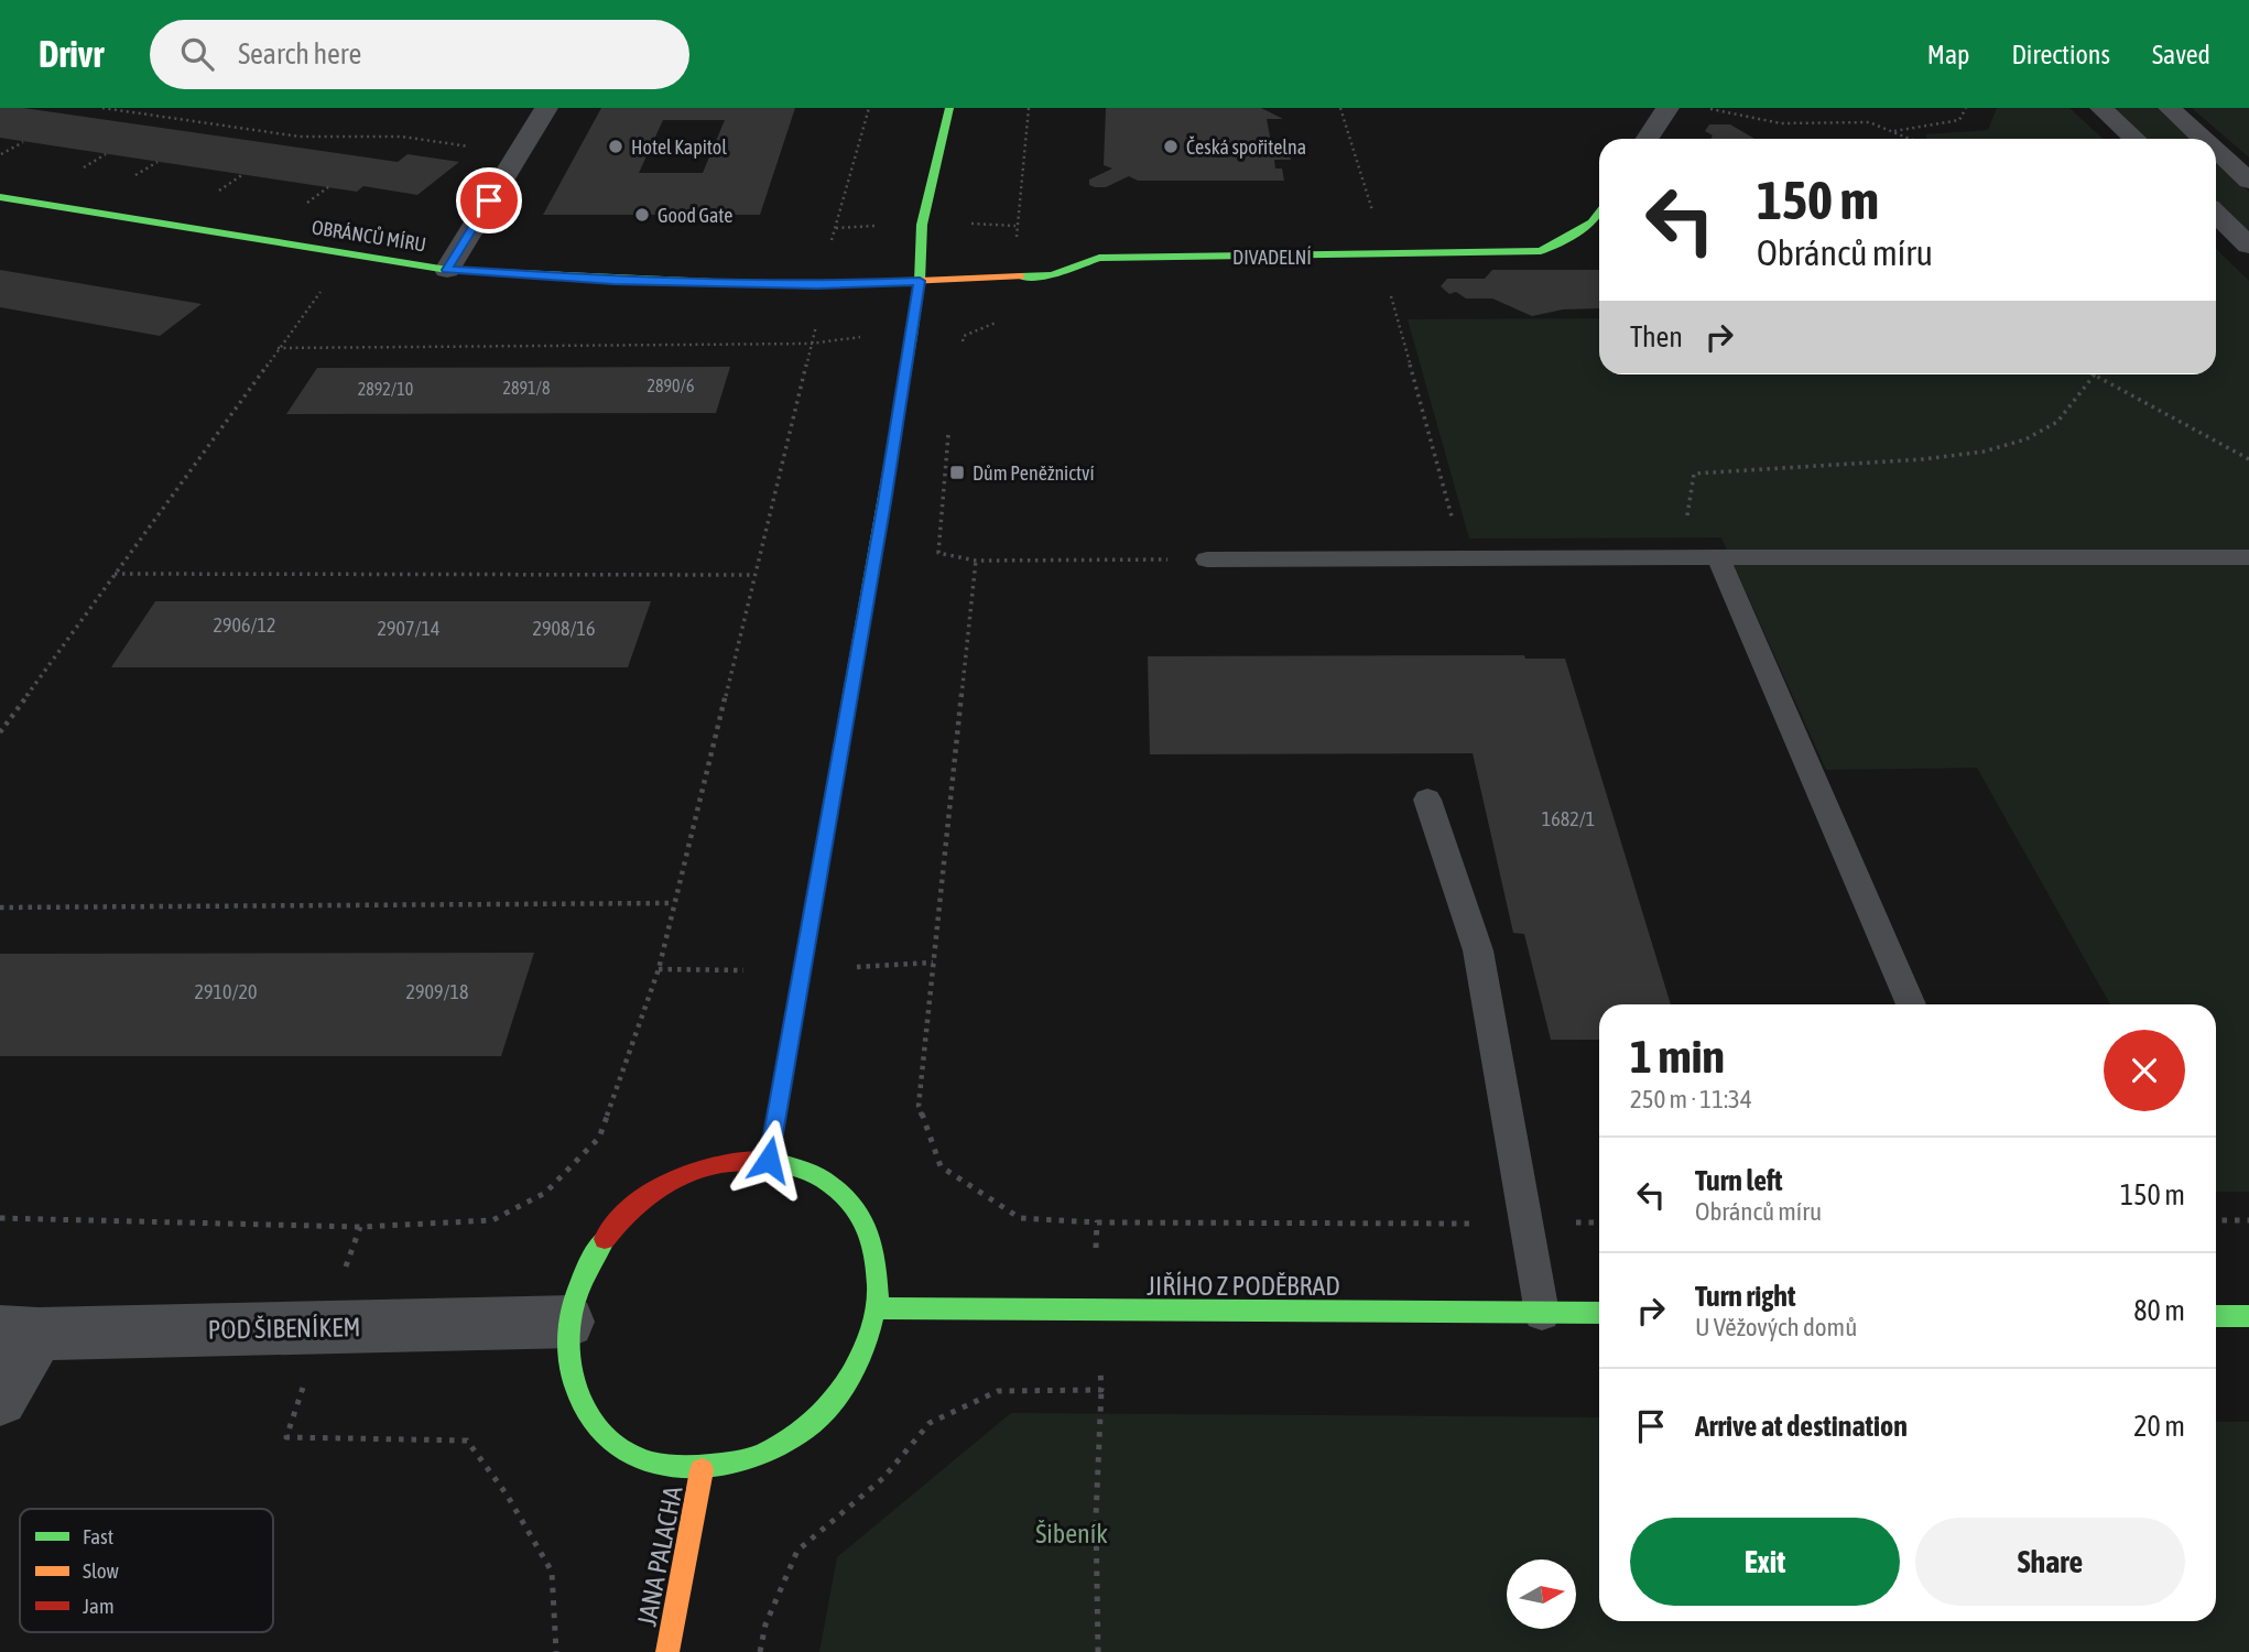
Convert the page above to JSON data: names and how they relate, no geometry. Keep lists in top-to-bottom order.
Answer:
{
  "streets": {
    "street": [
      "OBRÁNCŮ MÍRU",
      "DIVADELNÍ",
      "JIŘÍHO Z PODĚBRAD",
      "POD ŠIBENÍKEM",
      "JANA PALACHA"
    ]
  },
  "crossings": [
    ["OBRÁNCŮ MÍRU", "DIVADELNÍ"]
  ],
  "parks": ["Šibeník"],
  "places": {
    "other": ["Hotel Kapitol", "Česká spořitelna", "Good Gate"],
    "transit": ["Dům Peněžnictví"]
  },
  "house_numbers": [
    "2890/6",
    "2891/8",
    "2892/10",
    "2906/12",
    "2907/14",
    "2908/16",
    "1682/1",
    "2910/20",
    "2909/18"
  ],
  "legend": ["Fast", "Slow", "Jam"],
  "north": "right",
  "page": {
    "header": "Drivr",
    "search": "Search here",
    "nav": ["Map", "Directions", "Saved"],
    "turn": ["150 m", "Obránců míru"],
    "then": "Then",
    "heading": ["1 min", "250 m · 11:34"],
    "list": [
      {
        "name": "Turn left",
        "note": "Obránců míru",
        "value": "150 m"
      },
      {
        "name": "Turn right",
        "note": "U Věžových domů",
        "value": "80 m"
      },
      {
        "name": "Arrive at destination",
        "value": "20 m"
      }
    ],
    "buttons": ["Exit", "Share"]
  }
}
